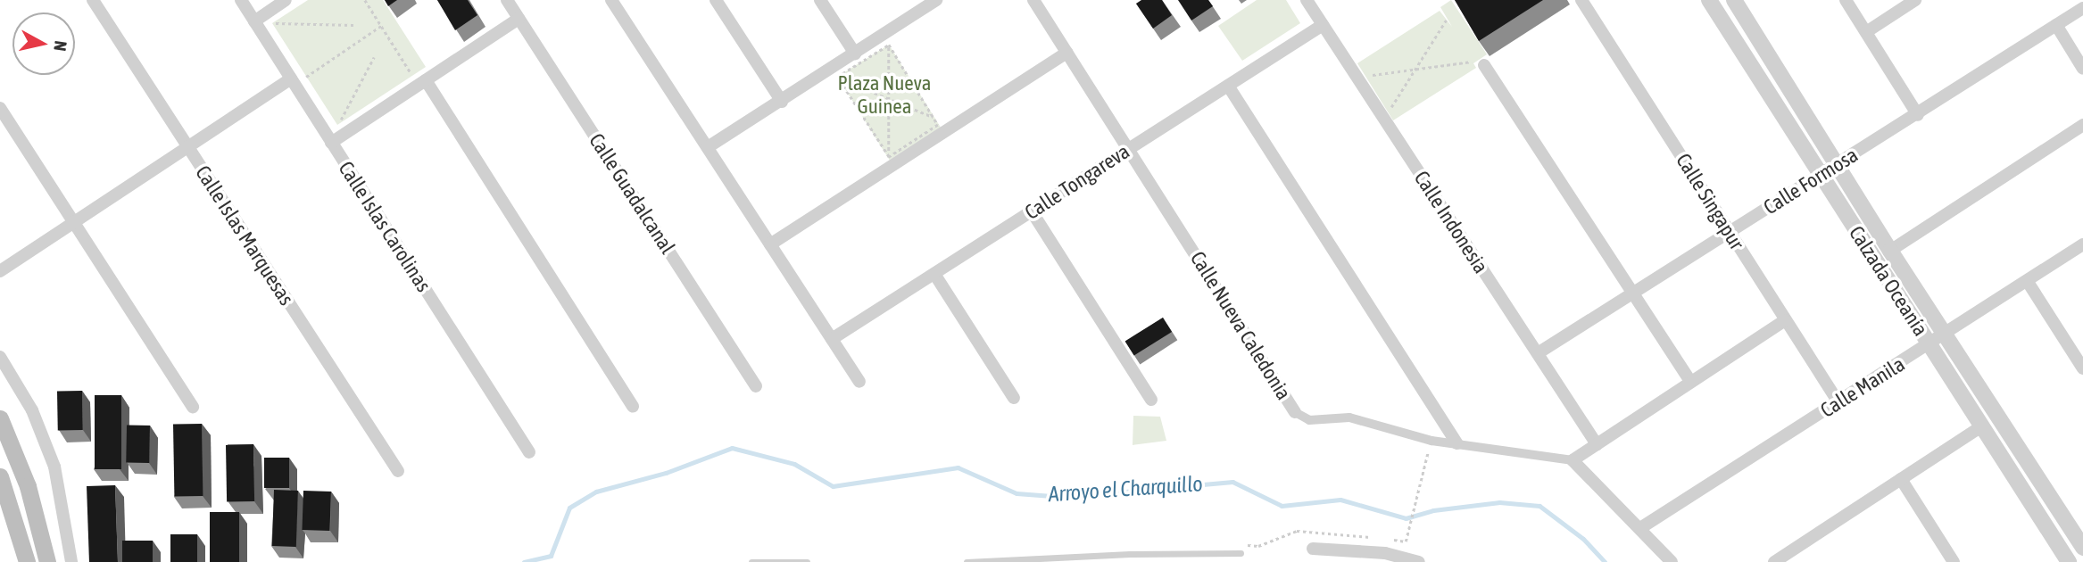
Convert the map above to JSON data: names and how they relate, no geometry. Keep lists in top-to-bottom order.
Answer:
{
  "streets": {
    "street": [
      "Calle Formosa",
      "Calle Tongareva",
      "Calle Guadalcanal",
      "Calle Singapur",
      "Calle Indonesia",
      "Calle Islas Carolinas",
      "Calle Islas Marquesas",
      "Calzada Oceanía",
      "Calle Nueva Caledonia",
      "Calle Manila"
    ]
  },
  "crossings": [
    ["Calle Formosa", "Calle Singapur"],
    ["Calle Formosa", "Calle Indonesia"],
    ["Calle Formosa", "Calzada Oceanía"],
    ["Calle Tongareva", "Calle Indonesia"],
    ["Calle Tongareva", "Calle Nueva Caledonia"],
    ["Calle Singapur", "Calle Manila"],
    ["Calzada Oceanía", "Calle Manila"]
  ],
  "water": ["Arroyo el Charquillo"],
  "parks": ["Plaza Nueva Guinea"],
  "north": "right"
}
